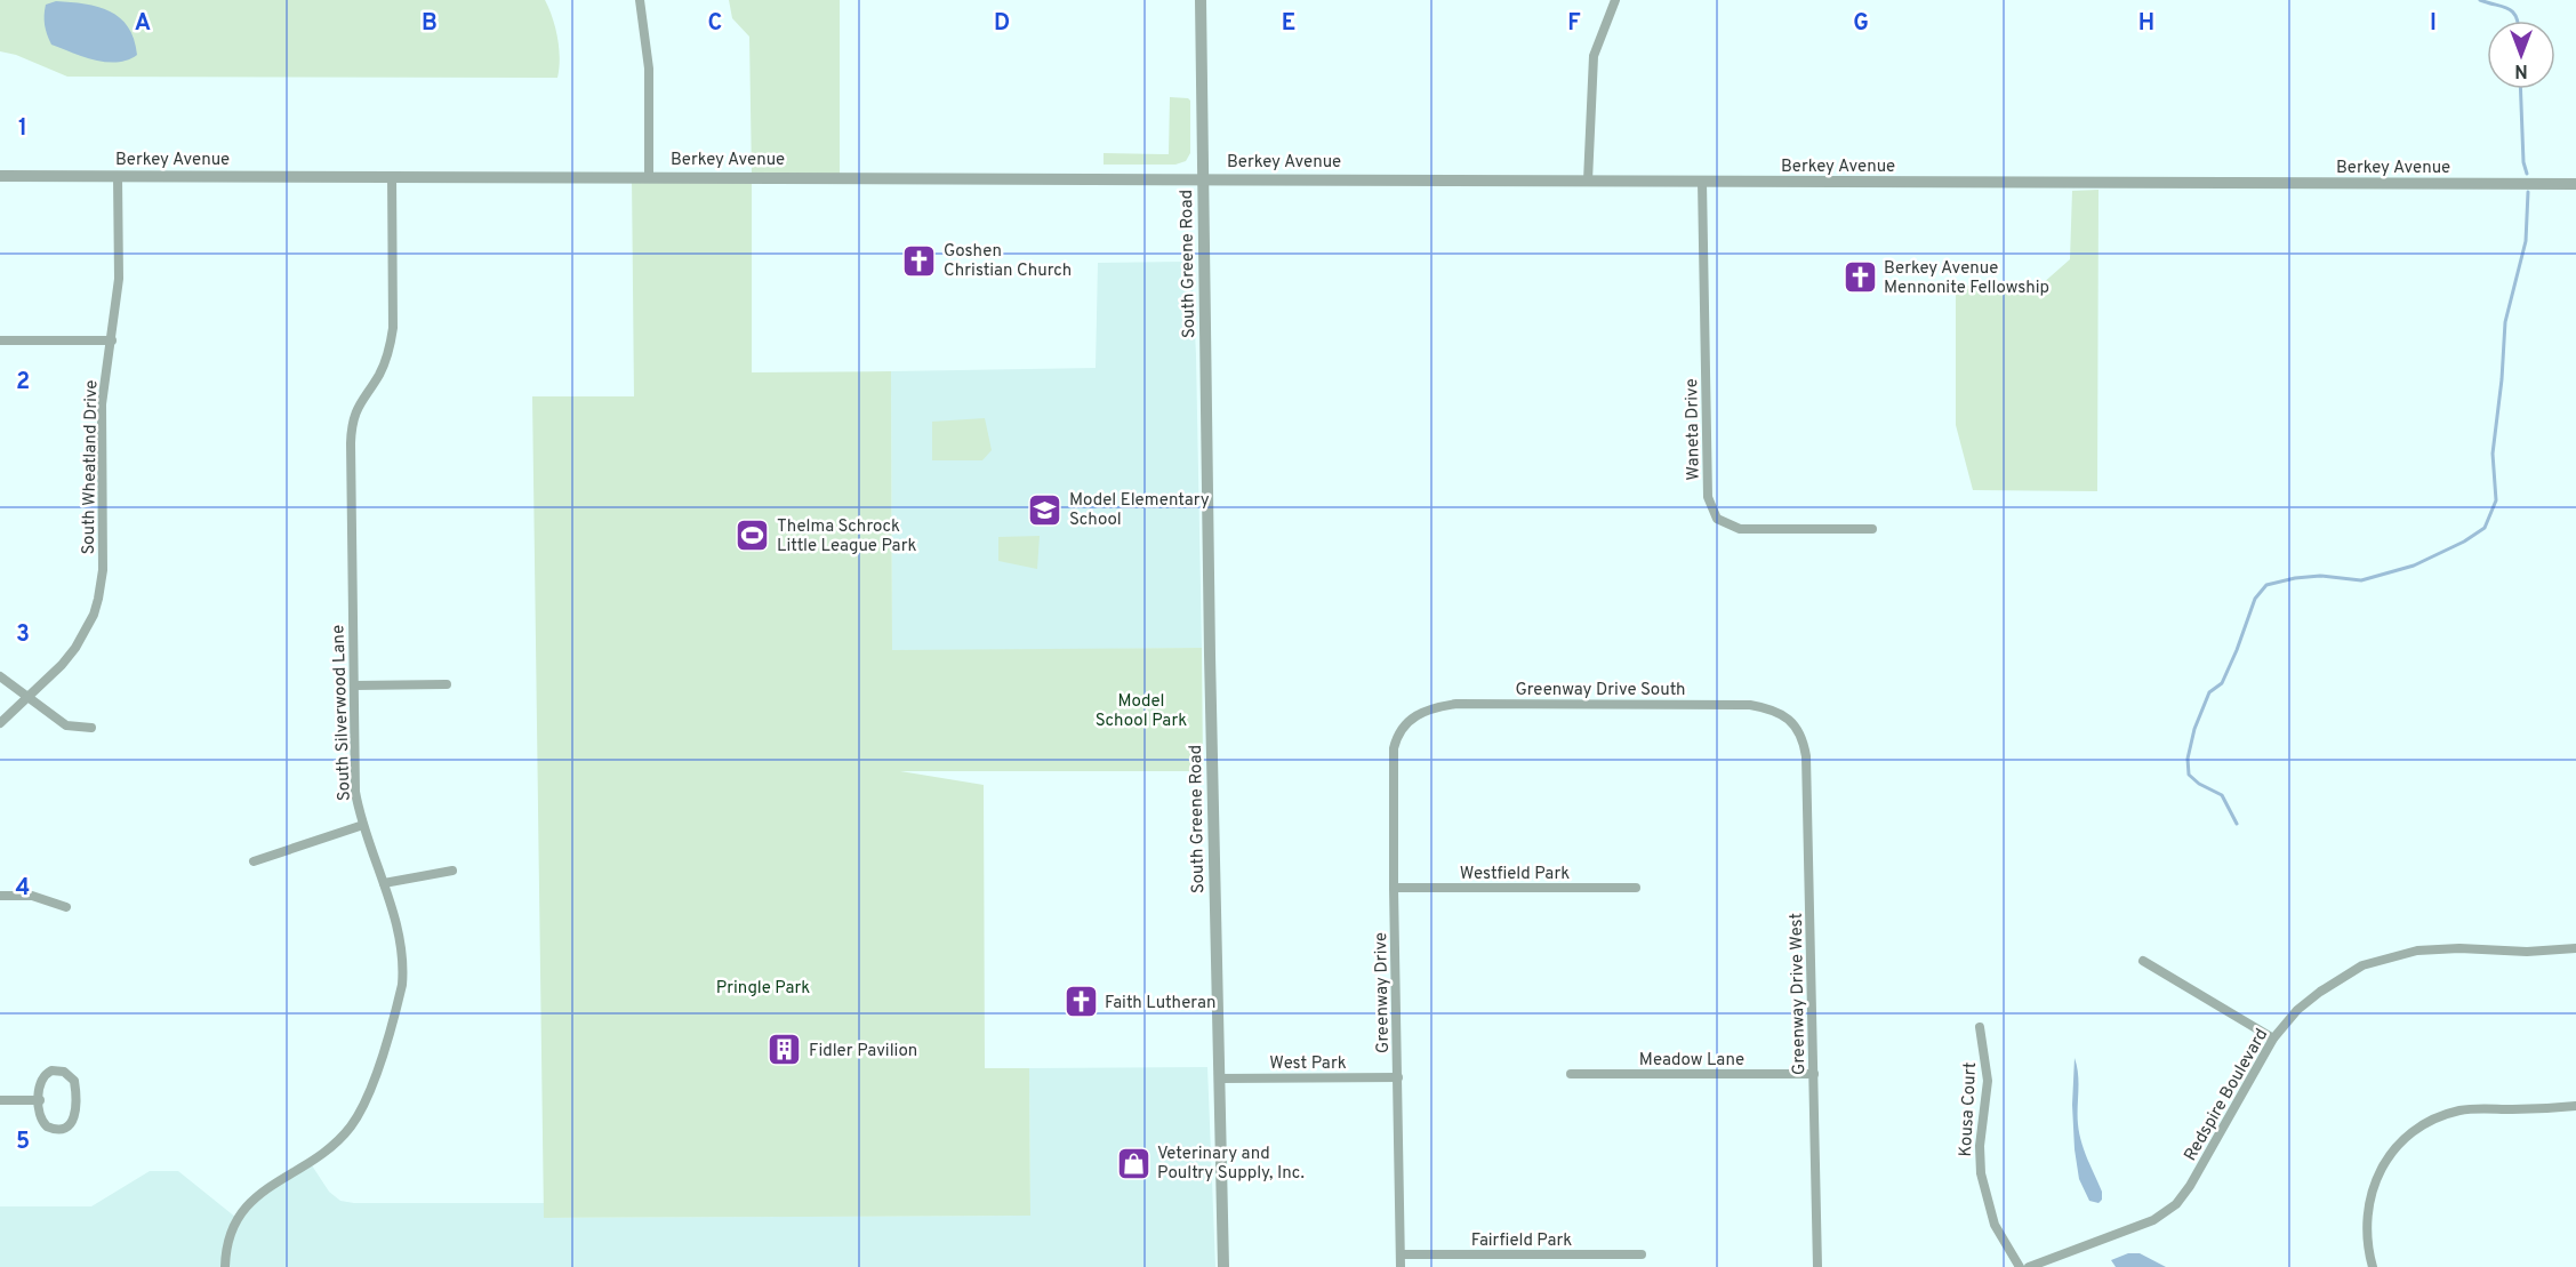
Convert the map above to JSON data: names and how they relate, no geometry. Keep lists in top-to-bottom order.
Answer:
{
  "streets": {
    "street": [
      "Berkey Avenue",
      "South Greene Road",
      "Waneta Drive",
      "South Wheatland Drive",
      "Greenway Drive South",
      "South Silverwood Lane",
      "Westfield Park",
      "Greenway Drive",
      "Greenway Drive West",
      "Meadow Lane",
      "West Park",
      "Redspire Boulevard",
      "Kousa Court",
      "Fairfield Park"
    ]
  },
  "crossings": [
    ["Berkey Avenue", "South Greene Road"],
    ["Berkey Avenue", "Waneta Drive"],
    ["Berkey Avenue", "South Wheatland Drive"],
    ["Berkey Avenue", "South Silverwood Lane"],
    ["South Greene Road", "West Park"],
    ["Greenway Drive South", "Greenway Drive"],
    ["Greenway Drive South", "Greenway Drive West"],
    ["Westfield Park", "Greenway Drive"],
    ["Greenway Drive", "West Park"],
    ["Greenway Drive", "Fairfield Park"],
    ["Greenway Drive West", "Meadow Lane"]
  ],
  "parks": ["Model School Park", "Pringle Park"],
  "places": {
    "church": ["Goshen Christian Church", "Berkey Avenue Mennonite Fellowship", "Faith Lutheran"],
    "school or university": ["Model Elementary School"],
    "sports": ["Thelma Schrock Little League Park"],
    "building": ["Fidler Pavilion"],
    "shop": ["Veterinary and Poultry Supply, Inc."]
  },
  "north": "bottom",
  "grid": {
    "columns": [
      "A",
      "B",
      "C",
      "D",
      "E",
      "F",
      "G",
      "H",
      "I"
    ],
    "rows": [
      "1",
      "2",
      "3",
      "4",
      "5"
    ]
  }
}
